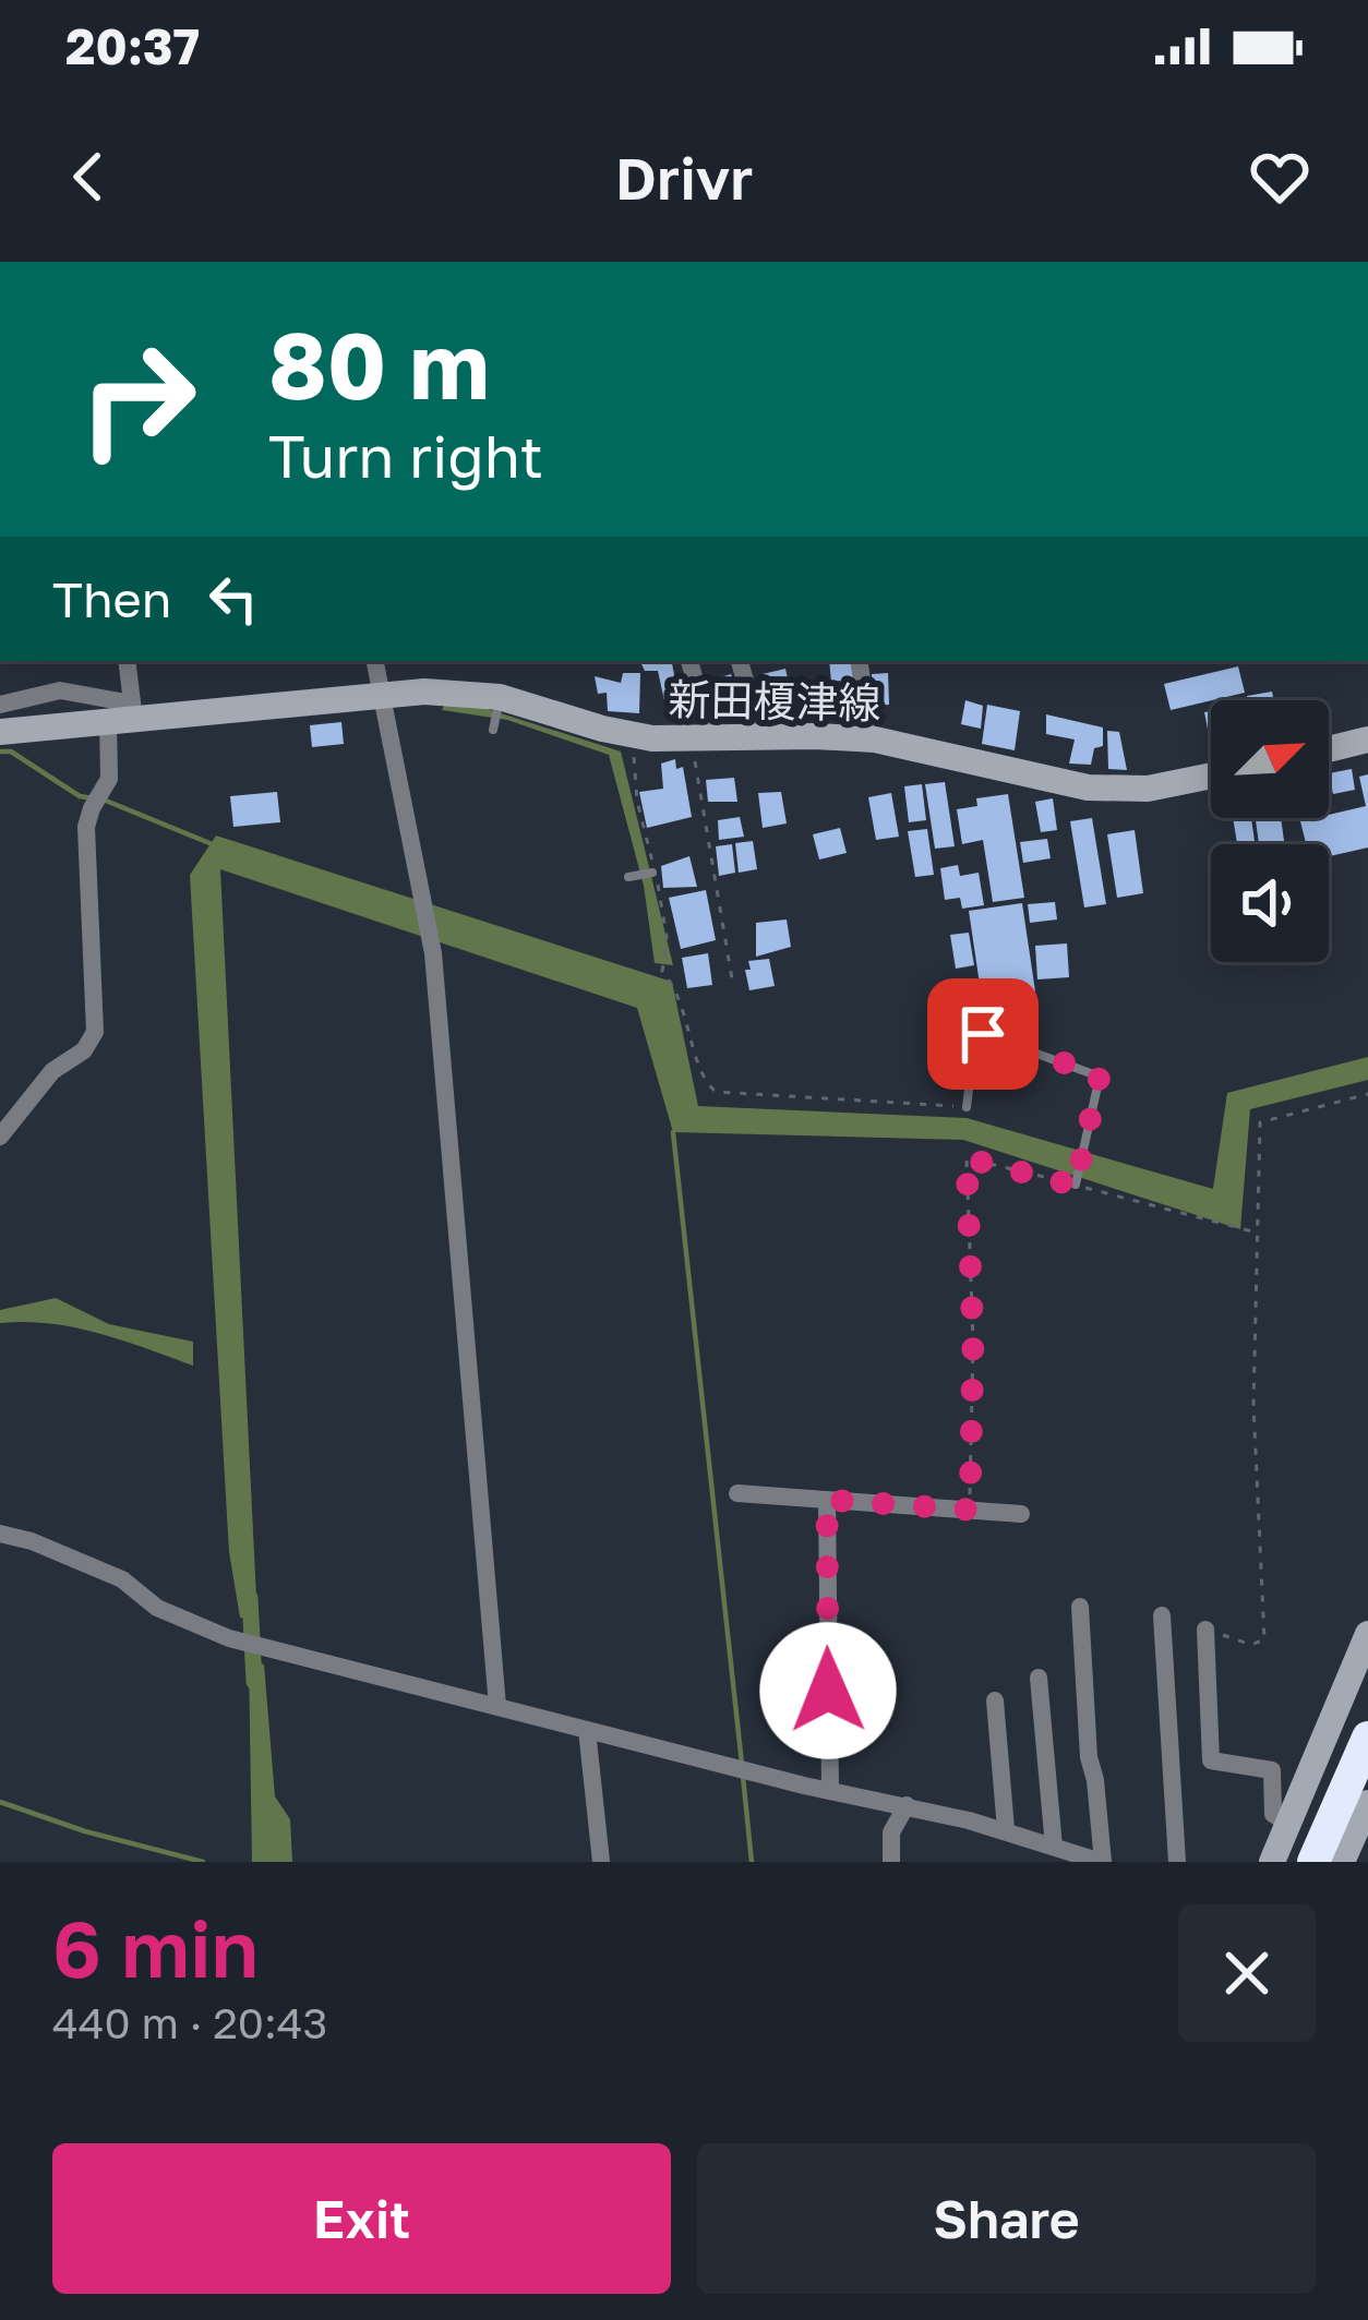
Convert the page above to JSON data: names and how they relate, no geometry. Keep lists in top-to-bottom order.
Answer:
{
  "streets": {
    "main road": ["新田榎津線"]
  },
  "north": "top right",
  "page": {
    "status": "20:37",
    "header": "Drivr",
    "turn": ["80 m", "Turn right"],
    "then": "Then",
    "heading": ["6 min", "440 m · 20:43"],
    "buttons": ["Exit", "Share"]
  }
}
